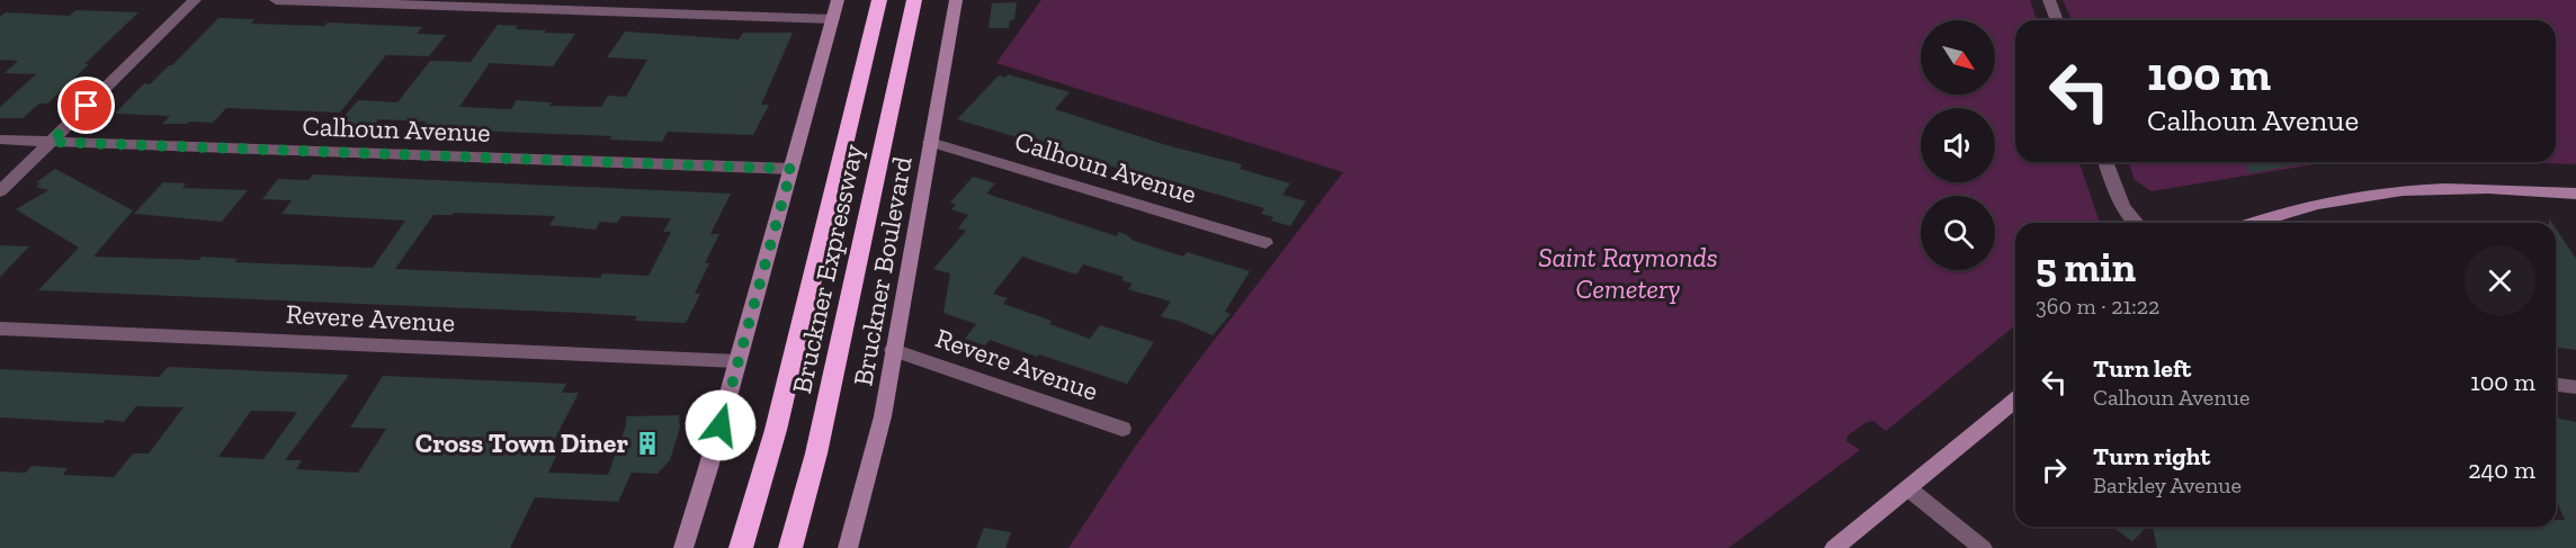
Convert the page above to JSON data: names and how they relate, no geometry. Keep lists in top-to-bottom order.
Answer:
{
  "streets": {
    "highway": ["Bruckner Expressway"],
    "main road": ["Bruckner Boulevard"],
    "street": ["Calhoun Avenue", "Revere Avenue"]
  },
  "crossings": [
    ["Calhoun Avenue", "Bruckner Boulevard"],
    ["Bruckner Boulevard", "Revere Avenue"]
  ],
  "parks": ["Saint Raymonds Cemetery"],
  "places": {
    "building": ["Cross Town Diner"]
  },
  "north": "bottom right",
  "page": {
    "turn": ["100 m", "Calhoun Avenue"],
    "heading": ["5 min", "360 m · 21:22"],
    "list": [
      {
        "name": "Turn left",
        "note": "Calhoun Avenue",
        "value": "100 m"
      },
      {
        "name": "Turn right",
        "note": "Barkley Avenue",
        "value": "240 m"
      }
    ]
  }
}
